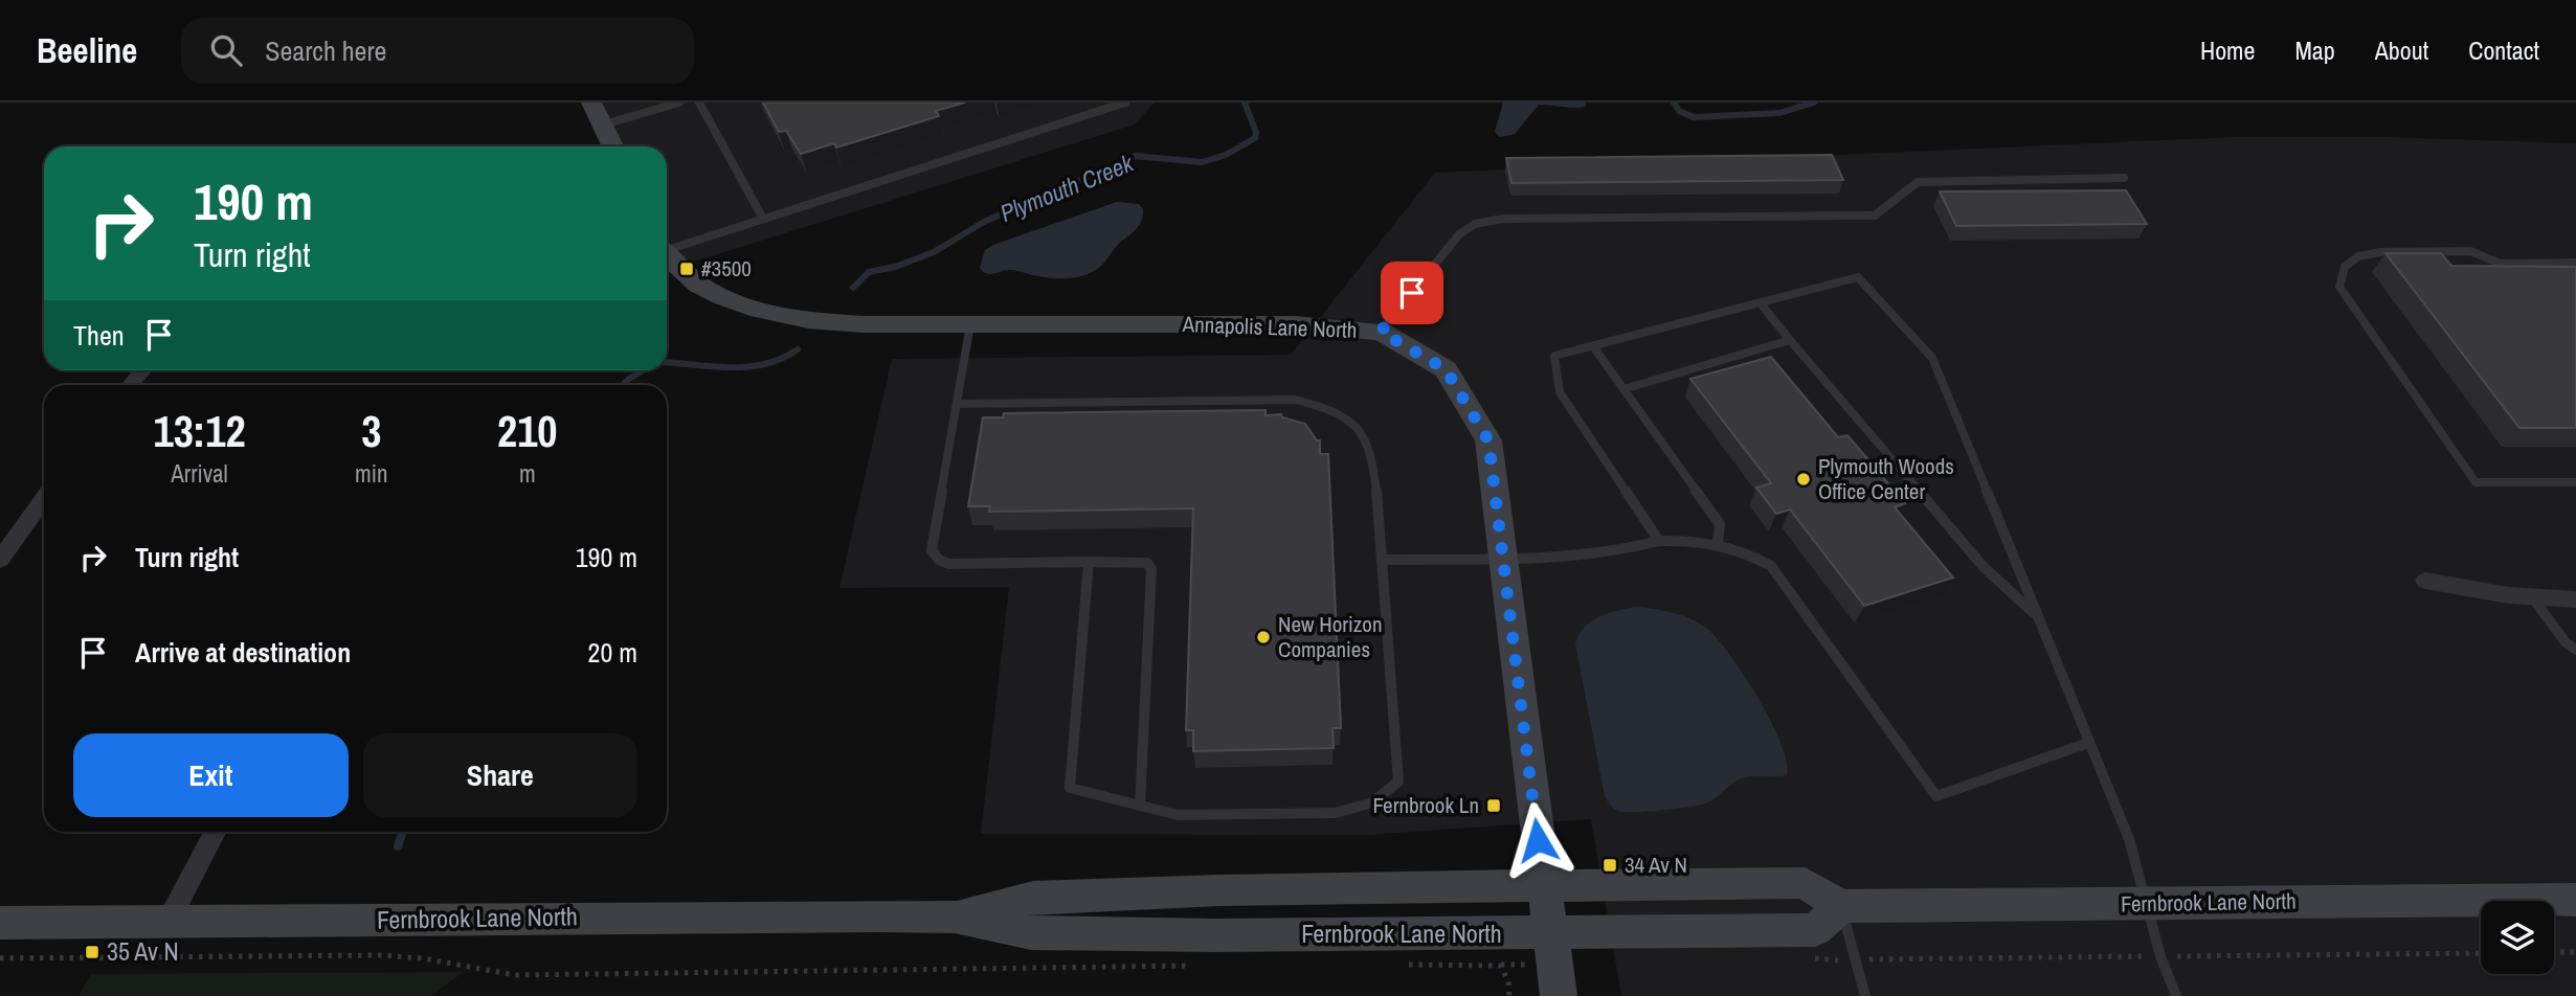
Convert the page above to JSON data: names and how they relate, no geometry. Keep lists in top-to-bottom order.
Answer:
{
  "streets": {
    "street": ["Annapolis Lane North", "Fernbrook Lane North"]
  },
  "crossings": [
    ["Annapolis Lane North", "Fernbrook Lane North"]
  ],
  "water": ["Plymouth Creek"],
  "places": {
    "transit": [
      "#3500",
      "Fernbrook Ln",
      "34 Av N",
      "35 Av N"
    ],
    "other": ["Plymouth Woods Office Center", "New Horizon Companies"]
  },
  "page": {
    "header": "Beeline",
    "search": "Search here",
    "nav": [
      "Home",
      "Map",
      "About",
      "Contact"
    ],
    "turn": ["190 m", "Turn right"],
    "then": "Then",
    "eta": [
      "13:12",
      "Arrival",
      "3",
      "min",
      "210",
      "m"
    ],
    "list": [
      {
        "name": "Turn right",
        "value": "190 m"
      },
      {
        "name": "Arrive at destination",
        "value": "20 m"
      }
    ],
    "buttons": ["Exit", "Share"]
  }
}
